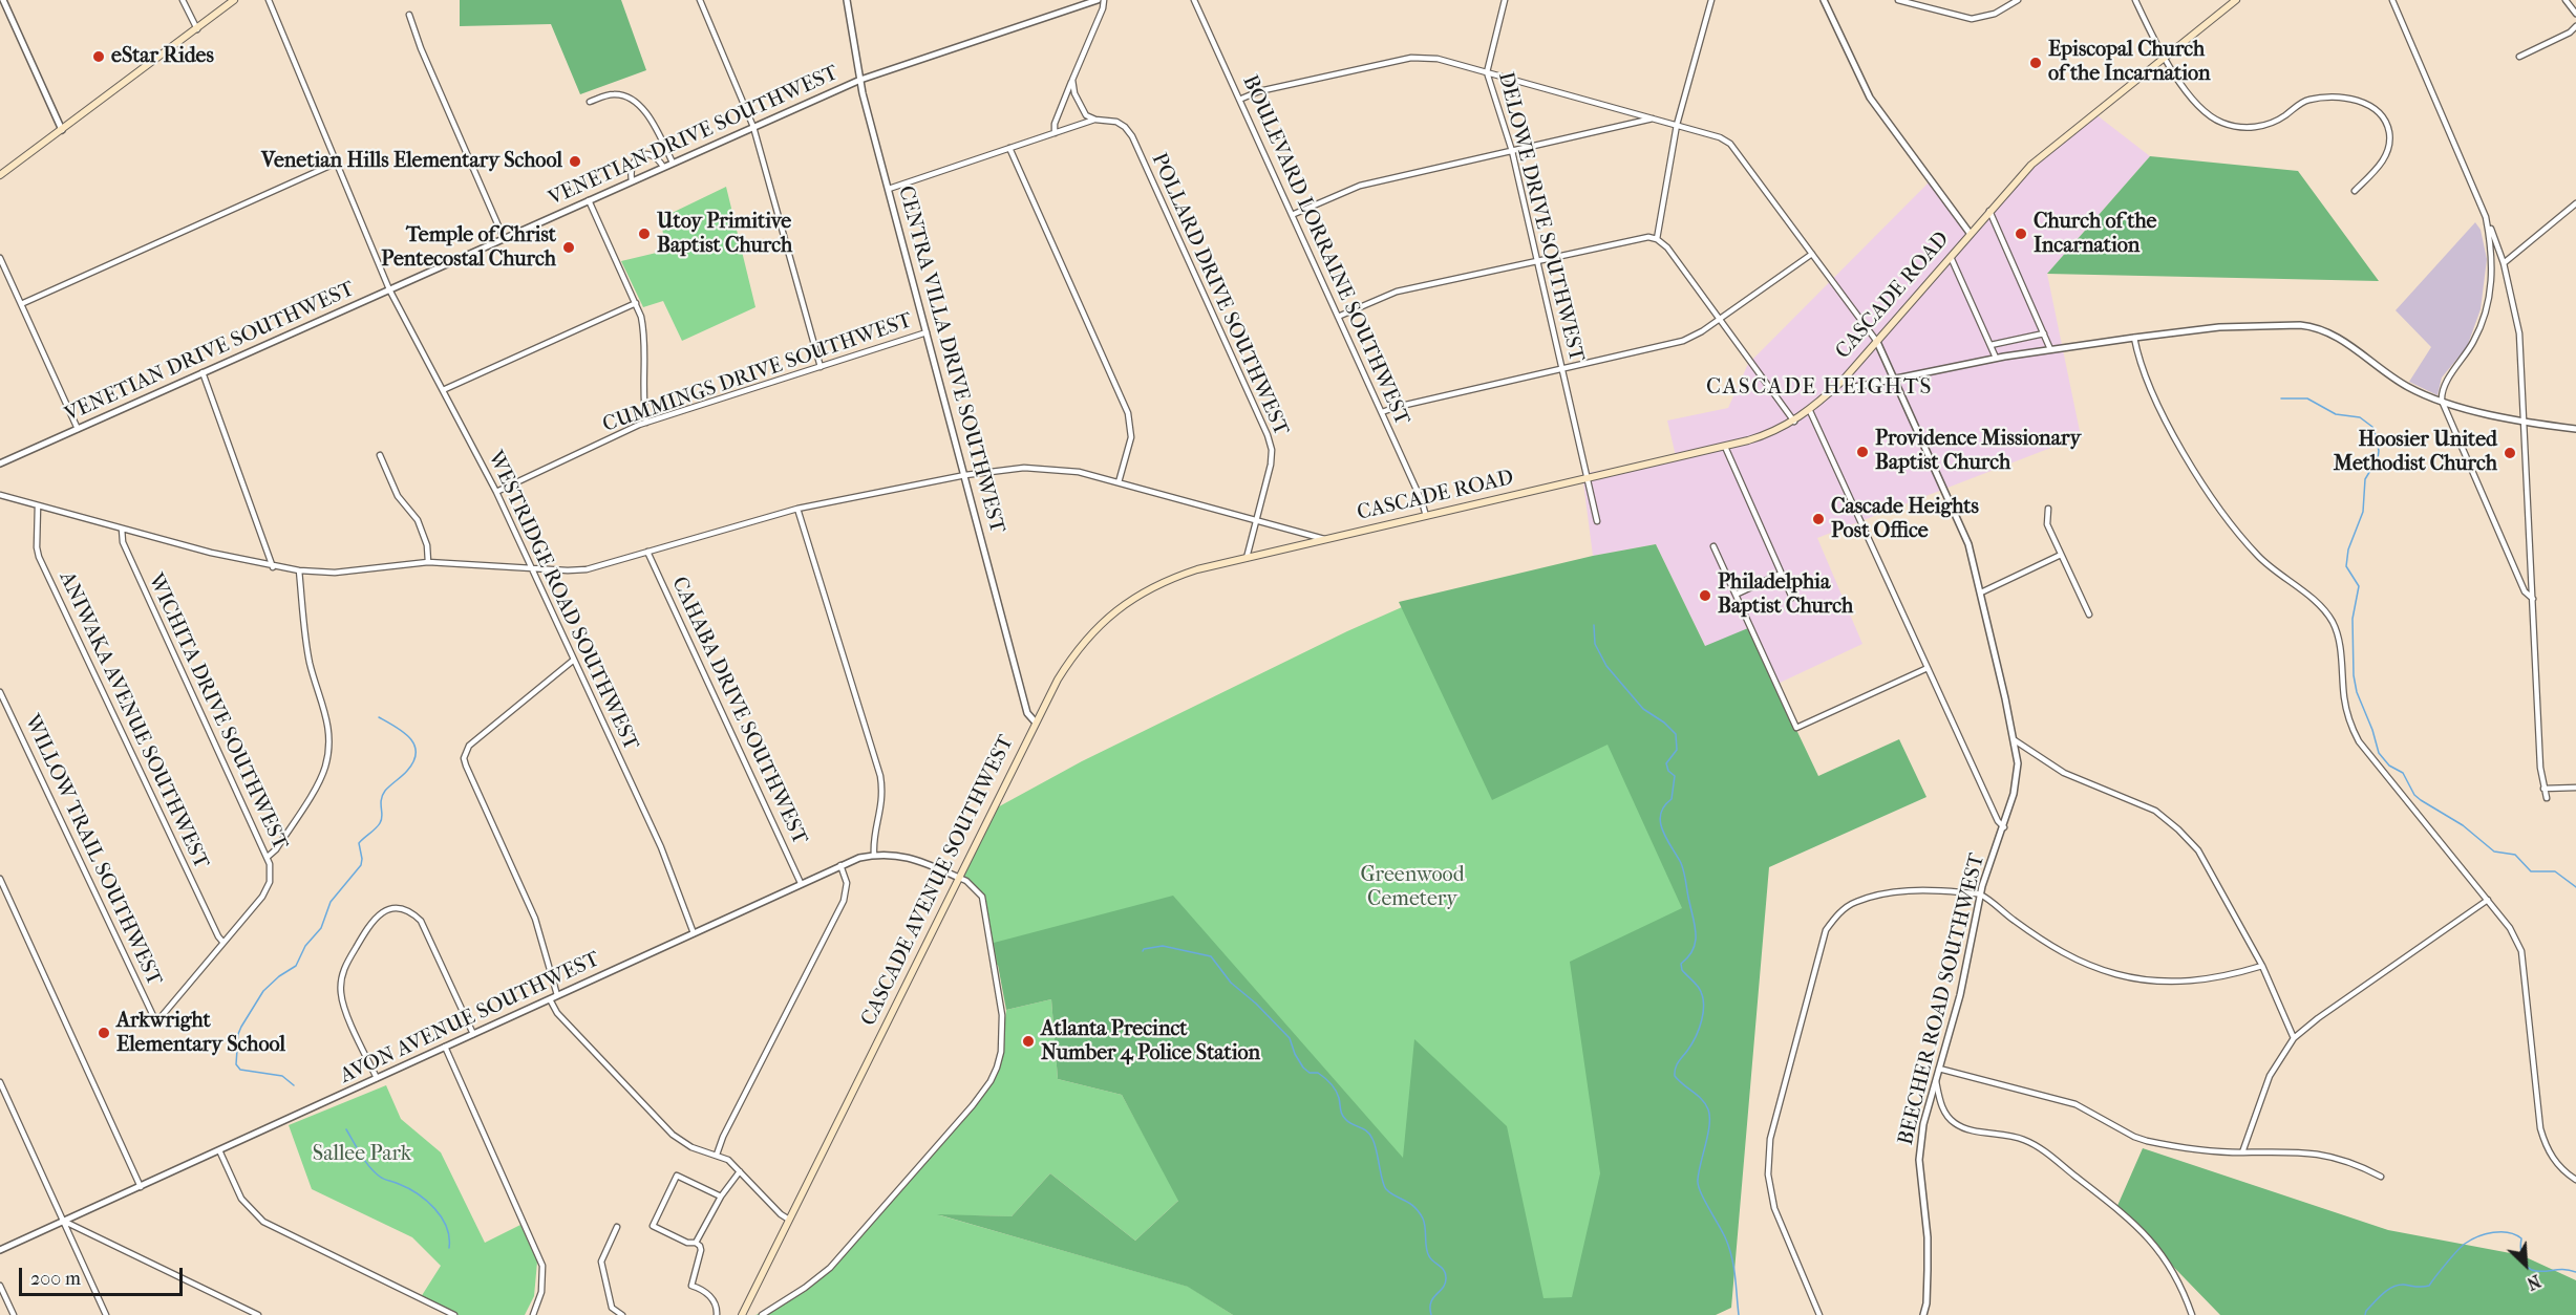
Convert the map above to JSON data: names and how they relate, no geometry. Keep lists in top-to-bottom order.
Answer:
{
  "streets": {
    "main road": ["CASCADE ROAD", "CASCADE AVENUE SOUTHWEST"],
    "street": [
      "VENETIAN DRIVE SOUTHWEST",
      "DELOWE DRIVE SOUTHWEST",
      "BOULEVARD LORRAINE SOUTHWEST",
      "POLLARD DRIVE SOUTHWEST",
      "CENTRA VILLA DRIVE SOUTHWEST",
      "CUMMINGS DRIVE SOUTHWEST",
      "WESTRIDGE ROAD SOUTHWEST",
      "CAHABA DRIVE SOUTHWEST",
      "WICHITA DRIVE SOUTHWEST",
      "ANIWAKA AVENUE SOUTHWEST",
      "WILLOW TRAIL SOUTHWEST",
      "BEECHER ROAD SOUTHWEST",
      "AVON AVENUE SOUTHWEST"
    ]
  },
  "crossings": [
    ["VENETIAN DRIVE SOUTHWEST", "CENTRA VILLA DRIVE SOUTHWEST"],
    ["VENETIAN DRIVE SOUTHWEST", "WESTRIDGE ROAD SOUTHWEST"],
    ["DELOWE DRIVE SOUTHWEST", "CASCADE ROAD"],
    ["BOULEVARD LORRAINE SOUTHWEST", "CASCADE ROAD"],
    ["POLLARD DRIVE SOUTHWEST", "CASCADE AVENUE SOUTHWEST"],
    ["CASCADE ROAD", "CASCADE AVENUE SOUTHWEST"],
    ["CASCADE ROAD", "BEECHER ROAD SOUTHWEST"],
    ["CENTRA VILLA DRIVE SOUTHWEST", "CUMMINGS DRIVE SOUTHWEST"],
    ["CENTRA VILLA DRIVE SOUTHWEST", "CASCADE AVENUE SOUTHWEST"],
    ["CUMMINGS DRIVE SOUTHWEST", "WESTRIDGE ROAD SOUTHWEST"],
    ["WESTRIDGE ROAD SOUTHWEST", "AVON AVENUE SOUTHWEST"],
    ["CAHABA DRIVE SOUTHWEST", "AVON AVENUE SOUTHWEST"],
    ["WICHITA DRIVE SOUTHWEST", "ANIWAKA AVENUE SOUTHWEST"],
    ["WICHITA DRIVE SOUTHWEST", "WILLOW TRAIL SOUTHWEST"],
    ["CASCADE AVENUE SOUTHWEST", "AVON AVENUE SOUTHWEST"]
  ],
  "districts": ["CASCADE HEIGHTS"],
  "parks": ["Greenwood Cemetery", "Sallee Park"],
  "places": [
    "eStar Rides",
    "Episcopal Church of the Incarnation",
    "Venetian Hills Elementary School",
    "Utoy Primitive Baptist Church",
    "Church of the Incarnation",
    "Temple of Christ Pentecostal Church",
    "Providence Missionary Baptist Church",
    "Hoosier United Methodist Church",
    "Cascade Heights Post Office",
    "Philadelphia Baptist Church",
    "Arkwright Elementary School",
    "Atlanta Precinct Number 4 Police Station"
  ],
  "scale_bar": "200 m",
  "north": "bottom right"
}
